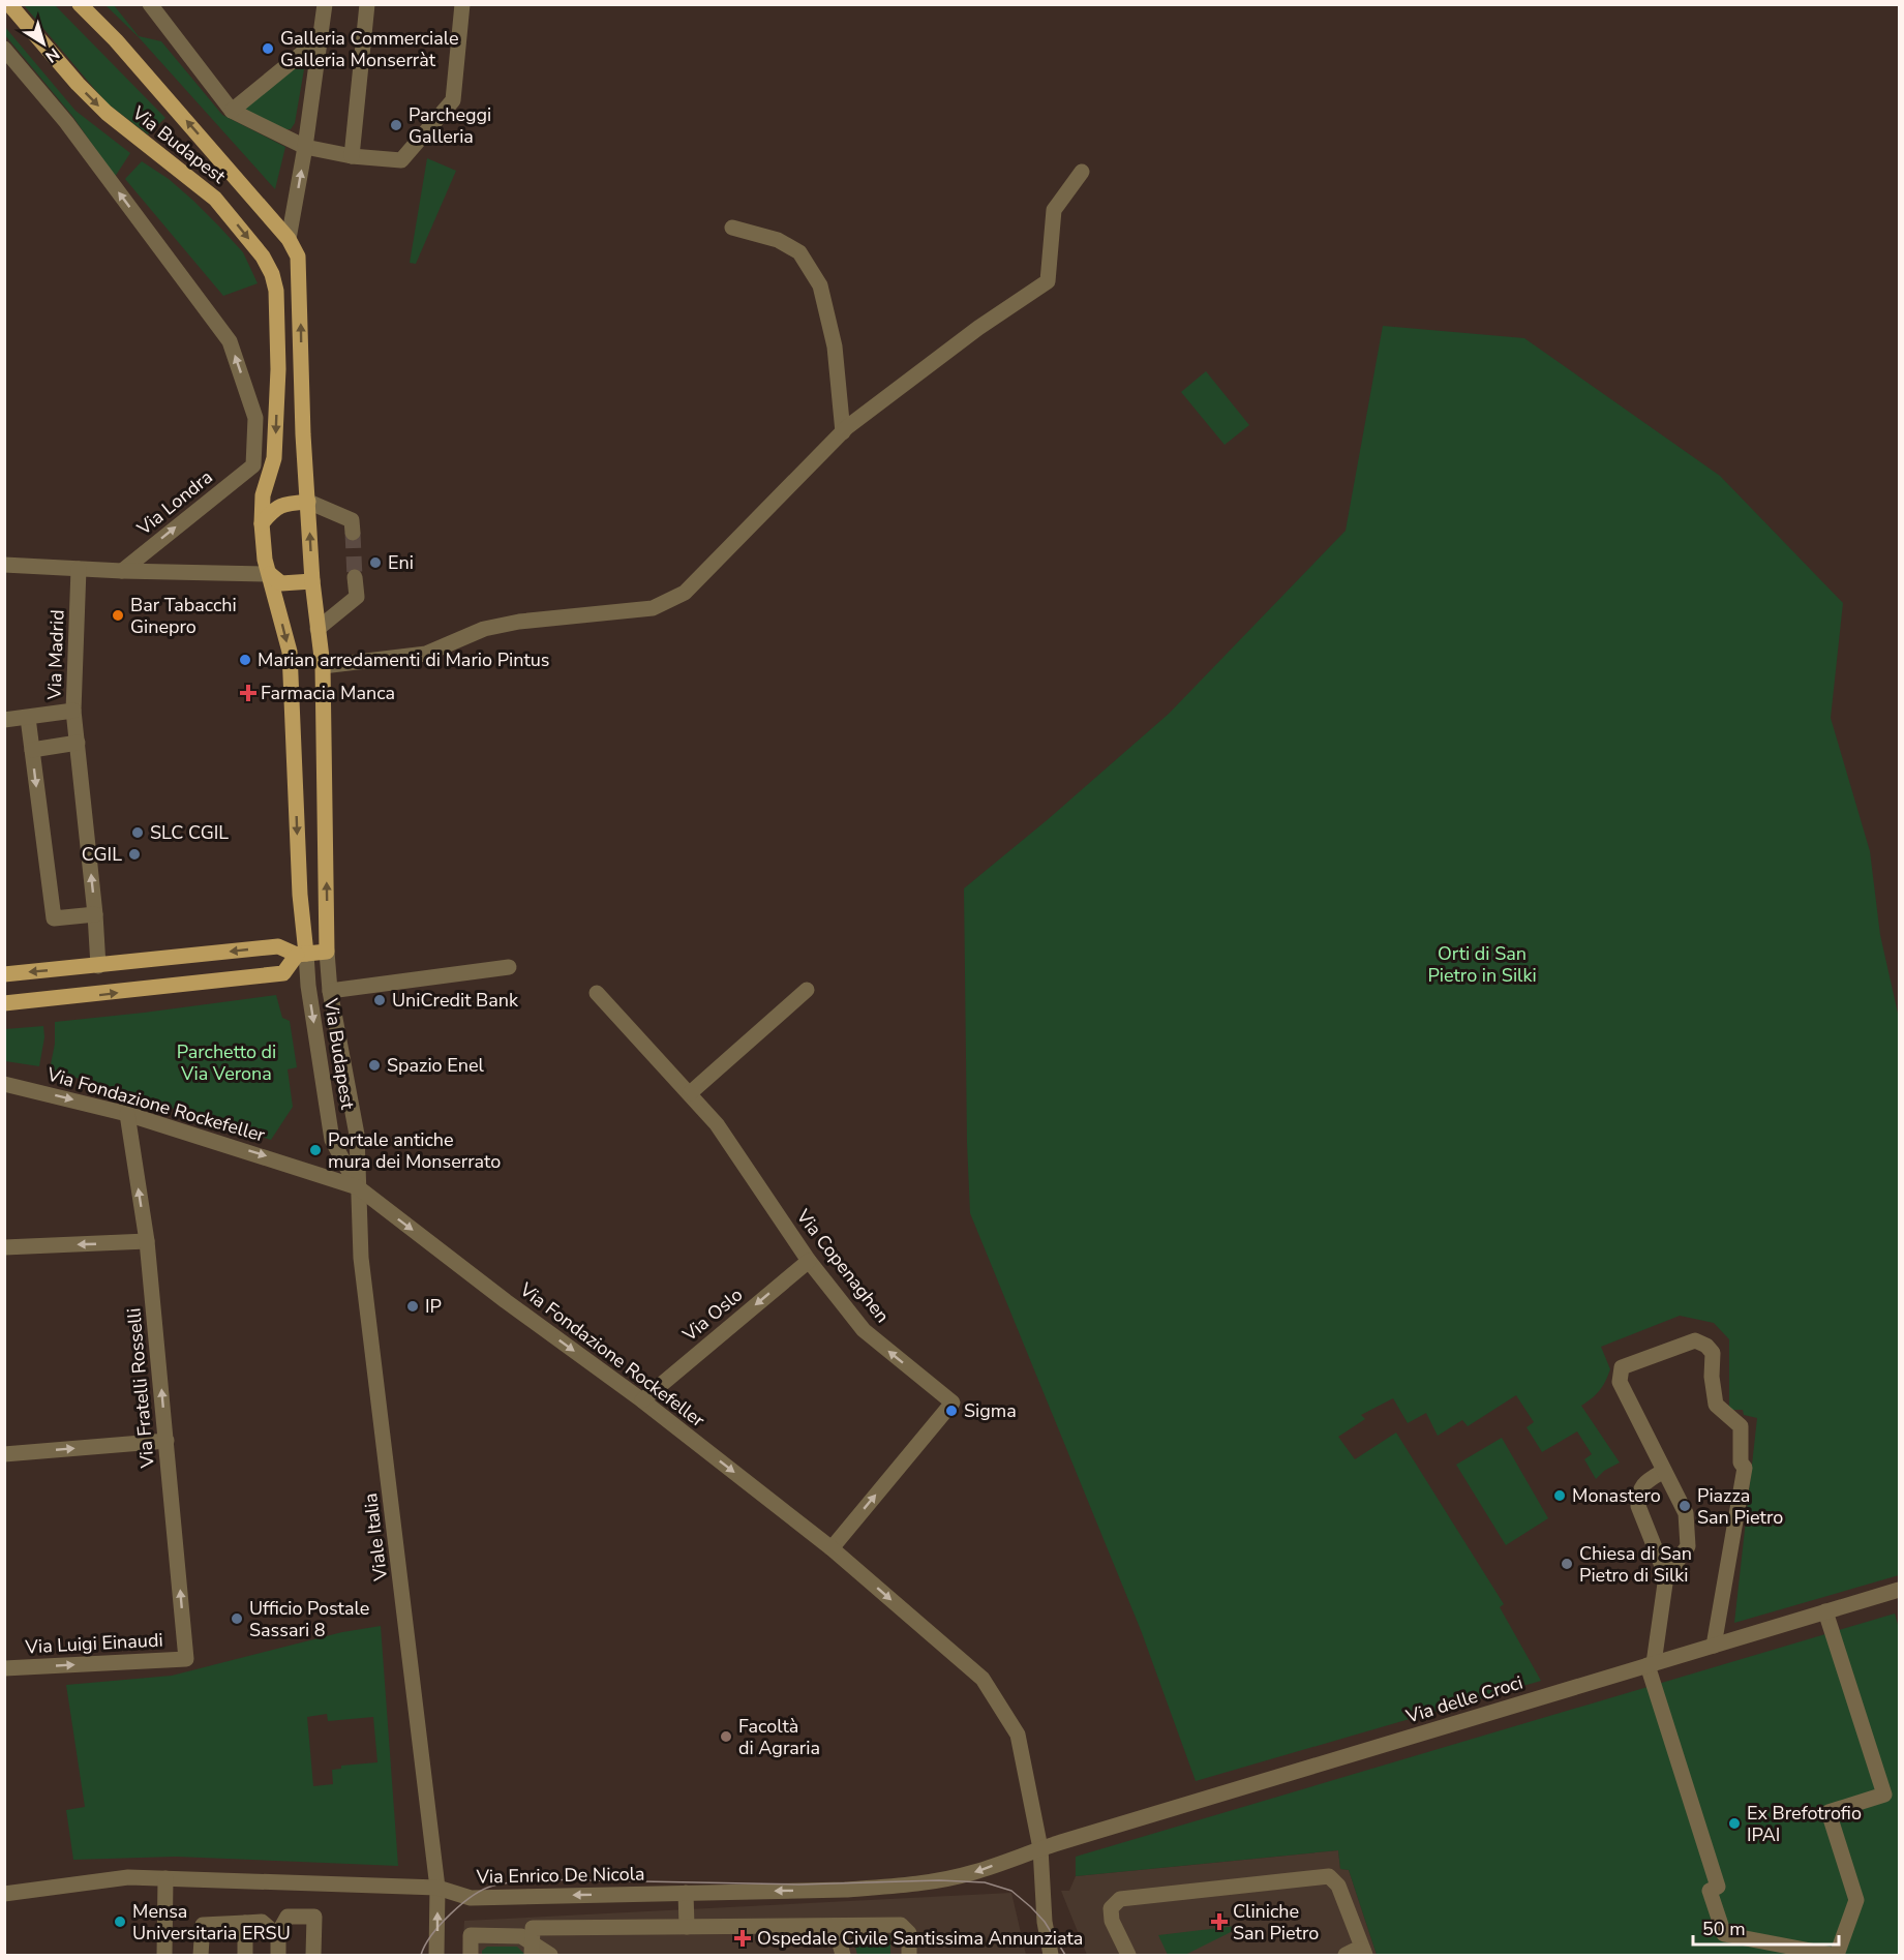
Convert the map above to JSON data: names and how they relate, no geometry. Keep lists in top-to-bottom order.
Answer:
{
  "streets": {
    "main road": ["Via Budapest"],
    "street": [
      "Via Londra",
      "Via Madrid",
      "Via Fondazione Rockefeller",
      "Via Copenaghen",
      "Via Oslo",
      "Via Fratelli Rosselli",
      "Viale Italia",
      "Via Luigi Einaudi",
      "Via delle Croci",
      "Via Enrico De Nicola"
    ]
  },
  "crossings": [
    ["Via Budapest", "Via Fondazione Rockefeller"],
    ["Via Budapest", "Viale Italia"],
    ["Via Fondazione Rockefeller", "Via Copenaghen"],
    ["Via Fondazione Rockefeller", "Via Oslo"],
    ["Via Fondazione Rockefeller", "Via Fratelli Rosselli"],
    ["Via Fondazione Rockefeller", "Viale Italia"],
    ["Via Fondazione Rockefeller", "Via delle Croci"],
    ["Via Fondazione Rockefeller", "Via Enrico De Nicola"],
    ["Via Copenaghen", "Via Oslo"],
    ["Via Fratelli Rosselli", "Via Luigi Einaudi"],
    ["Viale Italia", "Via Enrico De Nicola"],
    ["Via delle Croci", "Via Enrico De Nicola"]
  ],
  "one_way": [
    "Via Londra",
    "Via Fondazione Rockefeller",
    "Via Oslo",
    "Via Fratelli Rosselli",
    "Via Luigi Einaudi",
    "Via Enrico De Nicola"
  ],
  "parks": ["Orti di San Pietro in Silki", "Parchetto di Via Verona"],
  "places": {
    "other": [
      "Galleria Commerciale Galleria Monserràt",
      "Parcheggi Galleria",
      "Eni",
      "Bar Tabacchi Ginepro",
      "Marian arredamenti di Mario Pintus",
      "SLC CGIL",
      "CGIL",
      "UniCredit Bank",
      "Spazio Enel",
      "Portale antiche mura dei Monserrato",
      "IP",
      "Sigma",
      "Monastero",
      "Piazza San Pietro",
      "Chiesa di San Pietro di Silki",
      "Ufficio Postale Sassari 8",
      "Facoltà di Agraria",
      "Ex Brefotrofio IPAI",
      "Mensa Universitaria ERSU"
    ],
    "health": ["Farmacia Manca", "Cliniche San Pietro", "Ospedale Civile Santissima Annunziata"]
  },
  "scale_bar": "50 m",
  "north": "bottom right"
}
